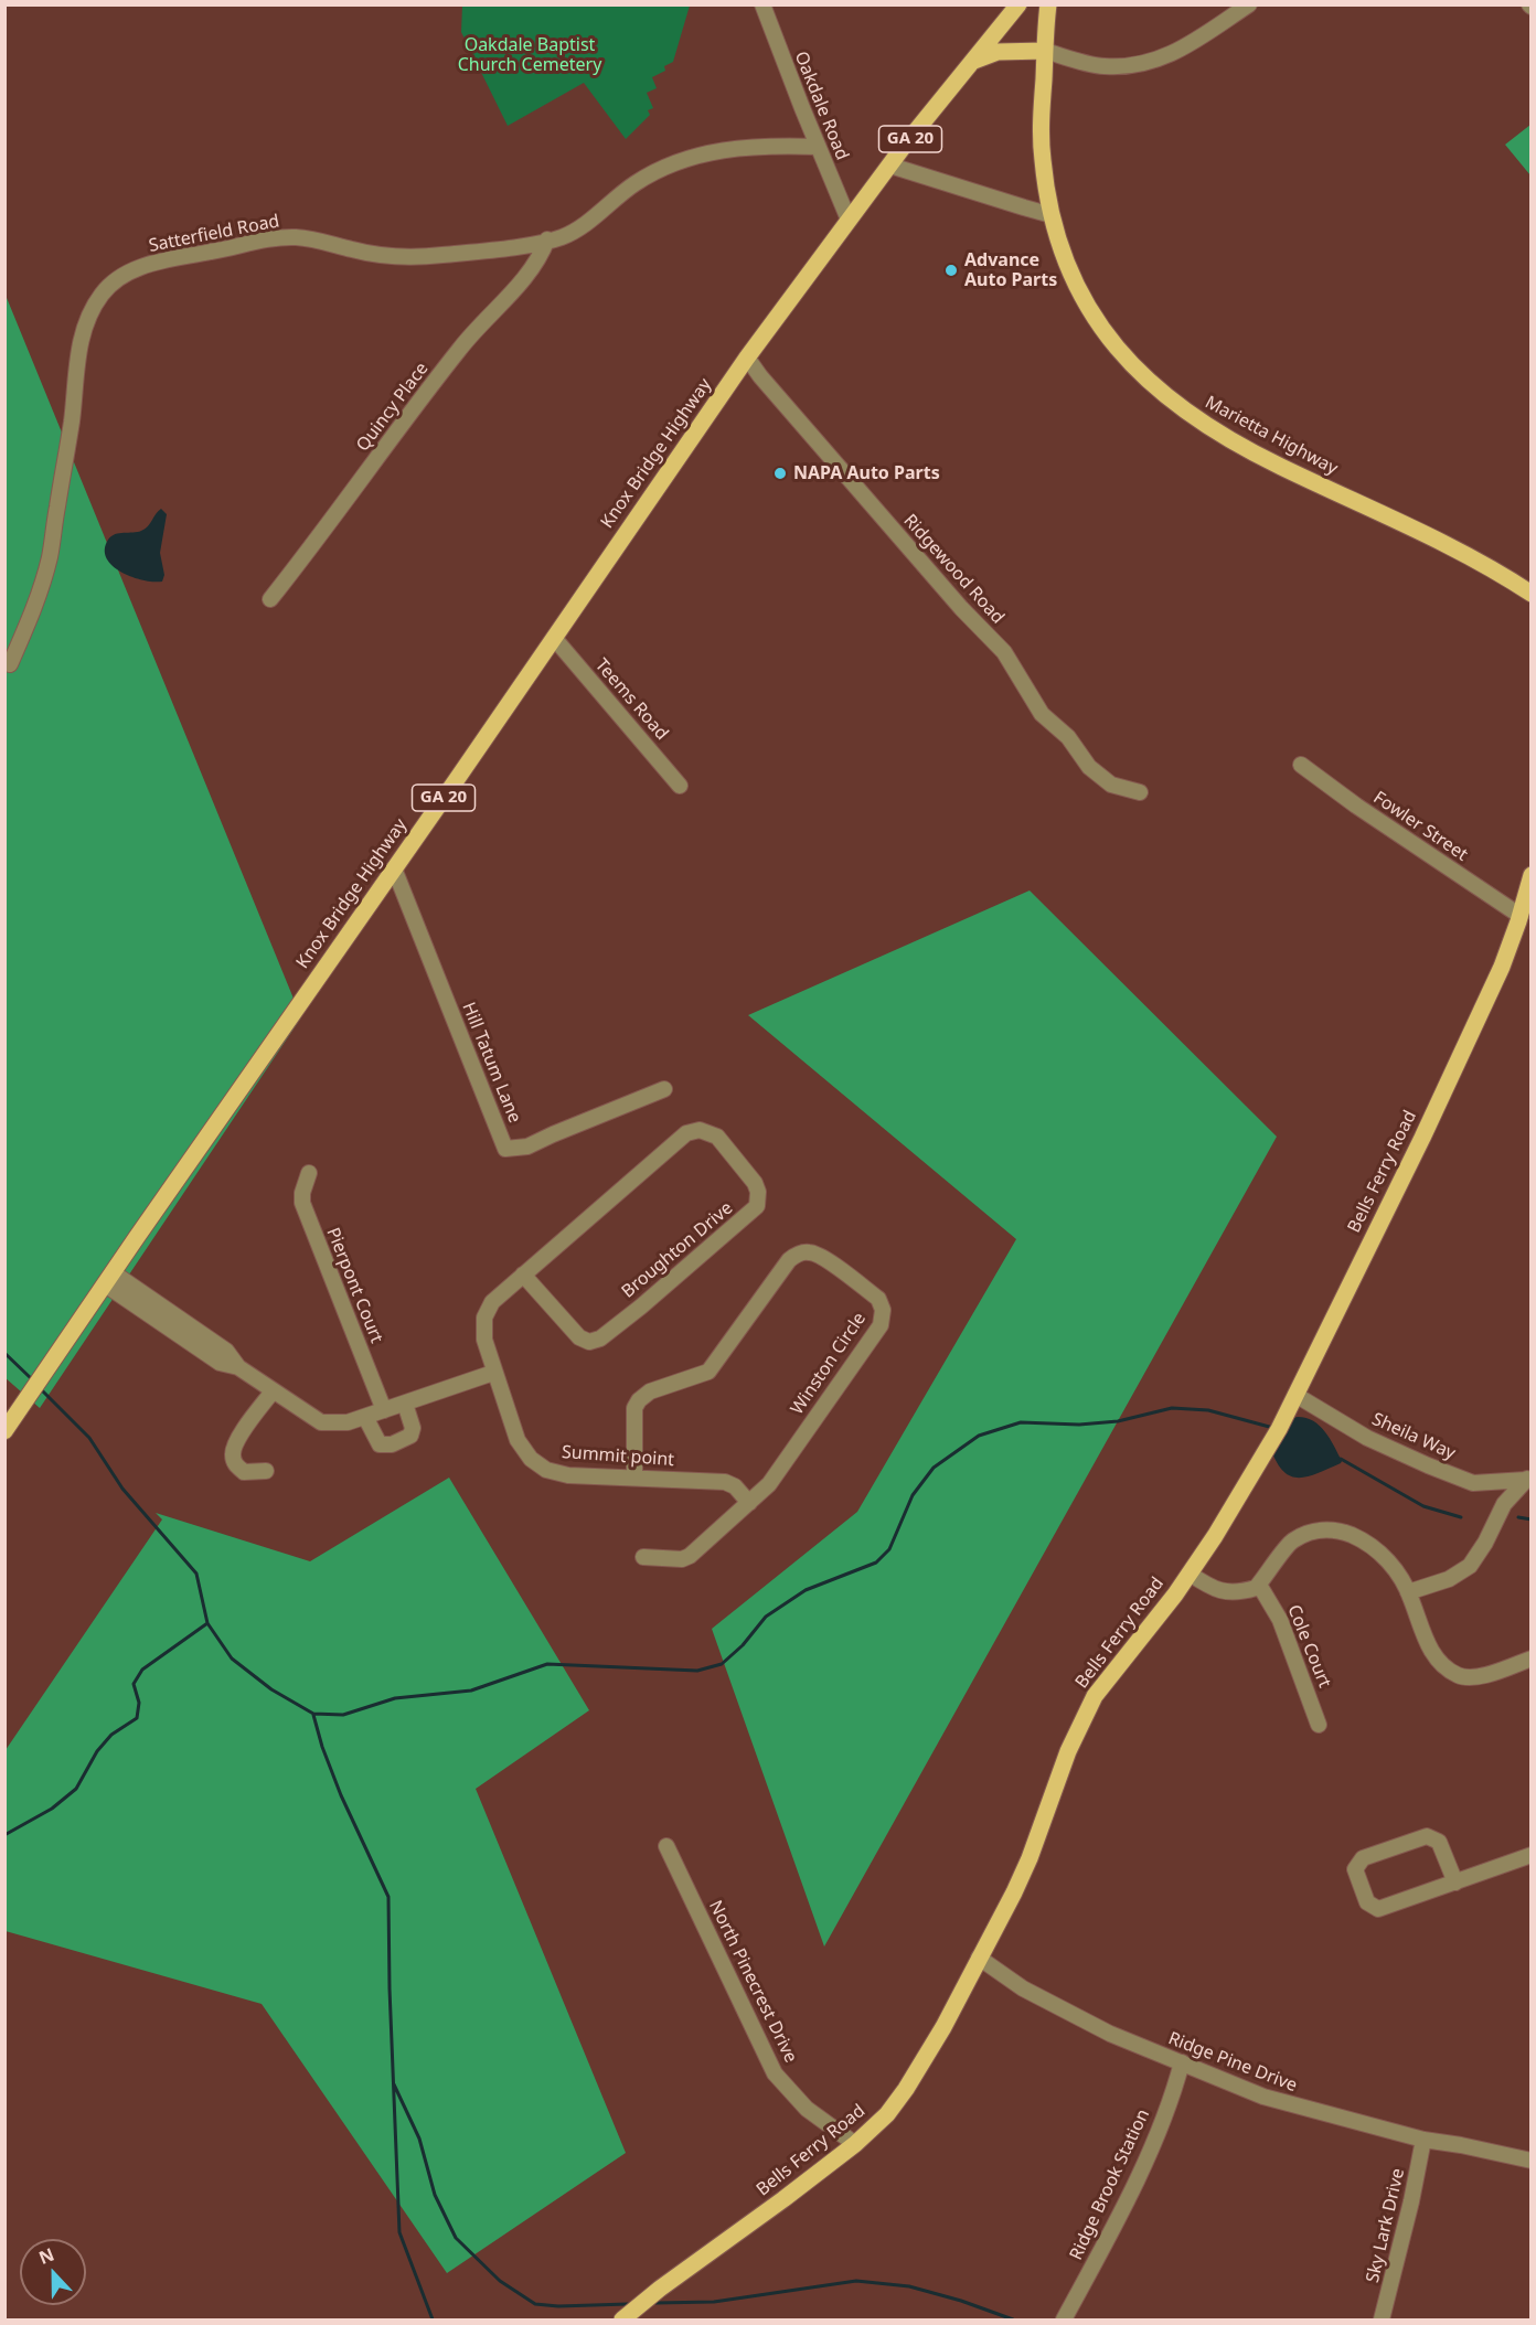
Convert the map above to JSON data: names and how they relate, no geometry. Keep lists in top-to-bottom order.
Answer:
{
  "streets": {
    "main road": [
      "GA 20",
      "Marietta Highway",
      "Knox Bridge Highway",
      "Bells Ferry Road"
    ],
    "street": [
      "Oakdale Road",
      "Satterfield Road",
      "Quincy Place",
      "Ridgewood Road",
      "Teems Road",
      "Fowler Street",
      "Hill Tatum Lane",
      "Broughton Drive",
      "Pierpont Court",
      "Winston Circle",
      "Sheila Way",
      "Summit point",
      "Cole Court",
      "North Pinecrest Drive",
      "Ridge Pine Drive",
      "Ridge Brook Station",
      "Sky Lark Drive"
    ]
  },
  "crossings": [
    ["Oakdale Road", "GA 20"],
    ["Oakdale Road", "Satterfield Road"],
    ["Oakdale Road", "Knox Bridge Highway"],
    ["GA 20", "Knox Bridge Highway"],
    ["Satterfield Road", "Quincy Place"],
    ["Knox Bridge Highway", "Ridgewood Road"],
    ["Knox Bridge Highway", "Teems Road"],
    ["Knox Bridge Highway", "Hill Tatum Lane"],
    ["Fowler Street", "Bells Ferry Road"],
    ["Bells Ferry Road", "Sheila Way"],
    ["Bells Ferry Road", "North Pinecrest Drive"],
    ["Bells Ferry Road", "Ridge Pine Drive"],
    ["Broughton Drive", "Summit point"],
    ["Winston Circle", "Summit point"],
    ["Ridge Pine Drive", "Ridge Brook Station"],
    ["Ridge Pine Drive", "Sky Lark Drive"]
  ],
  "parks": ["Oakdale Baptist Church Cemetery"],
  "places": ["Advance Auto Parts", "NAPA Auto Parts"],
  "north": "top"
}
